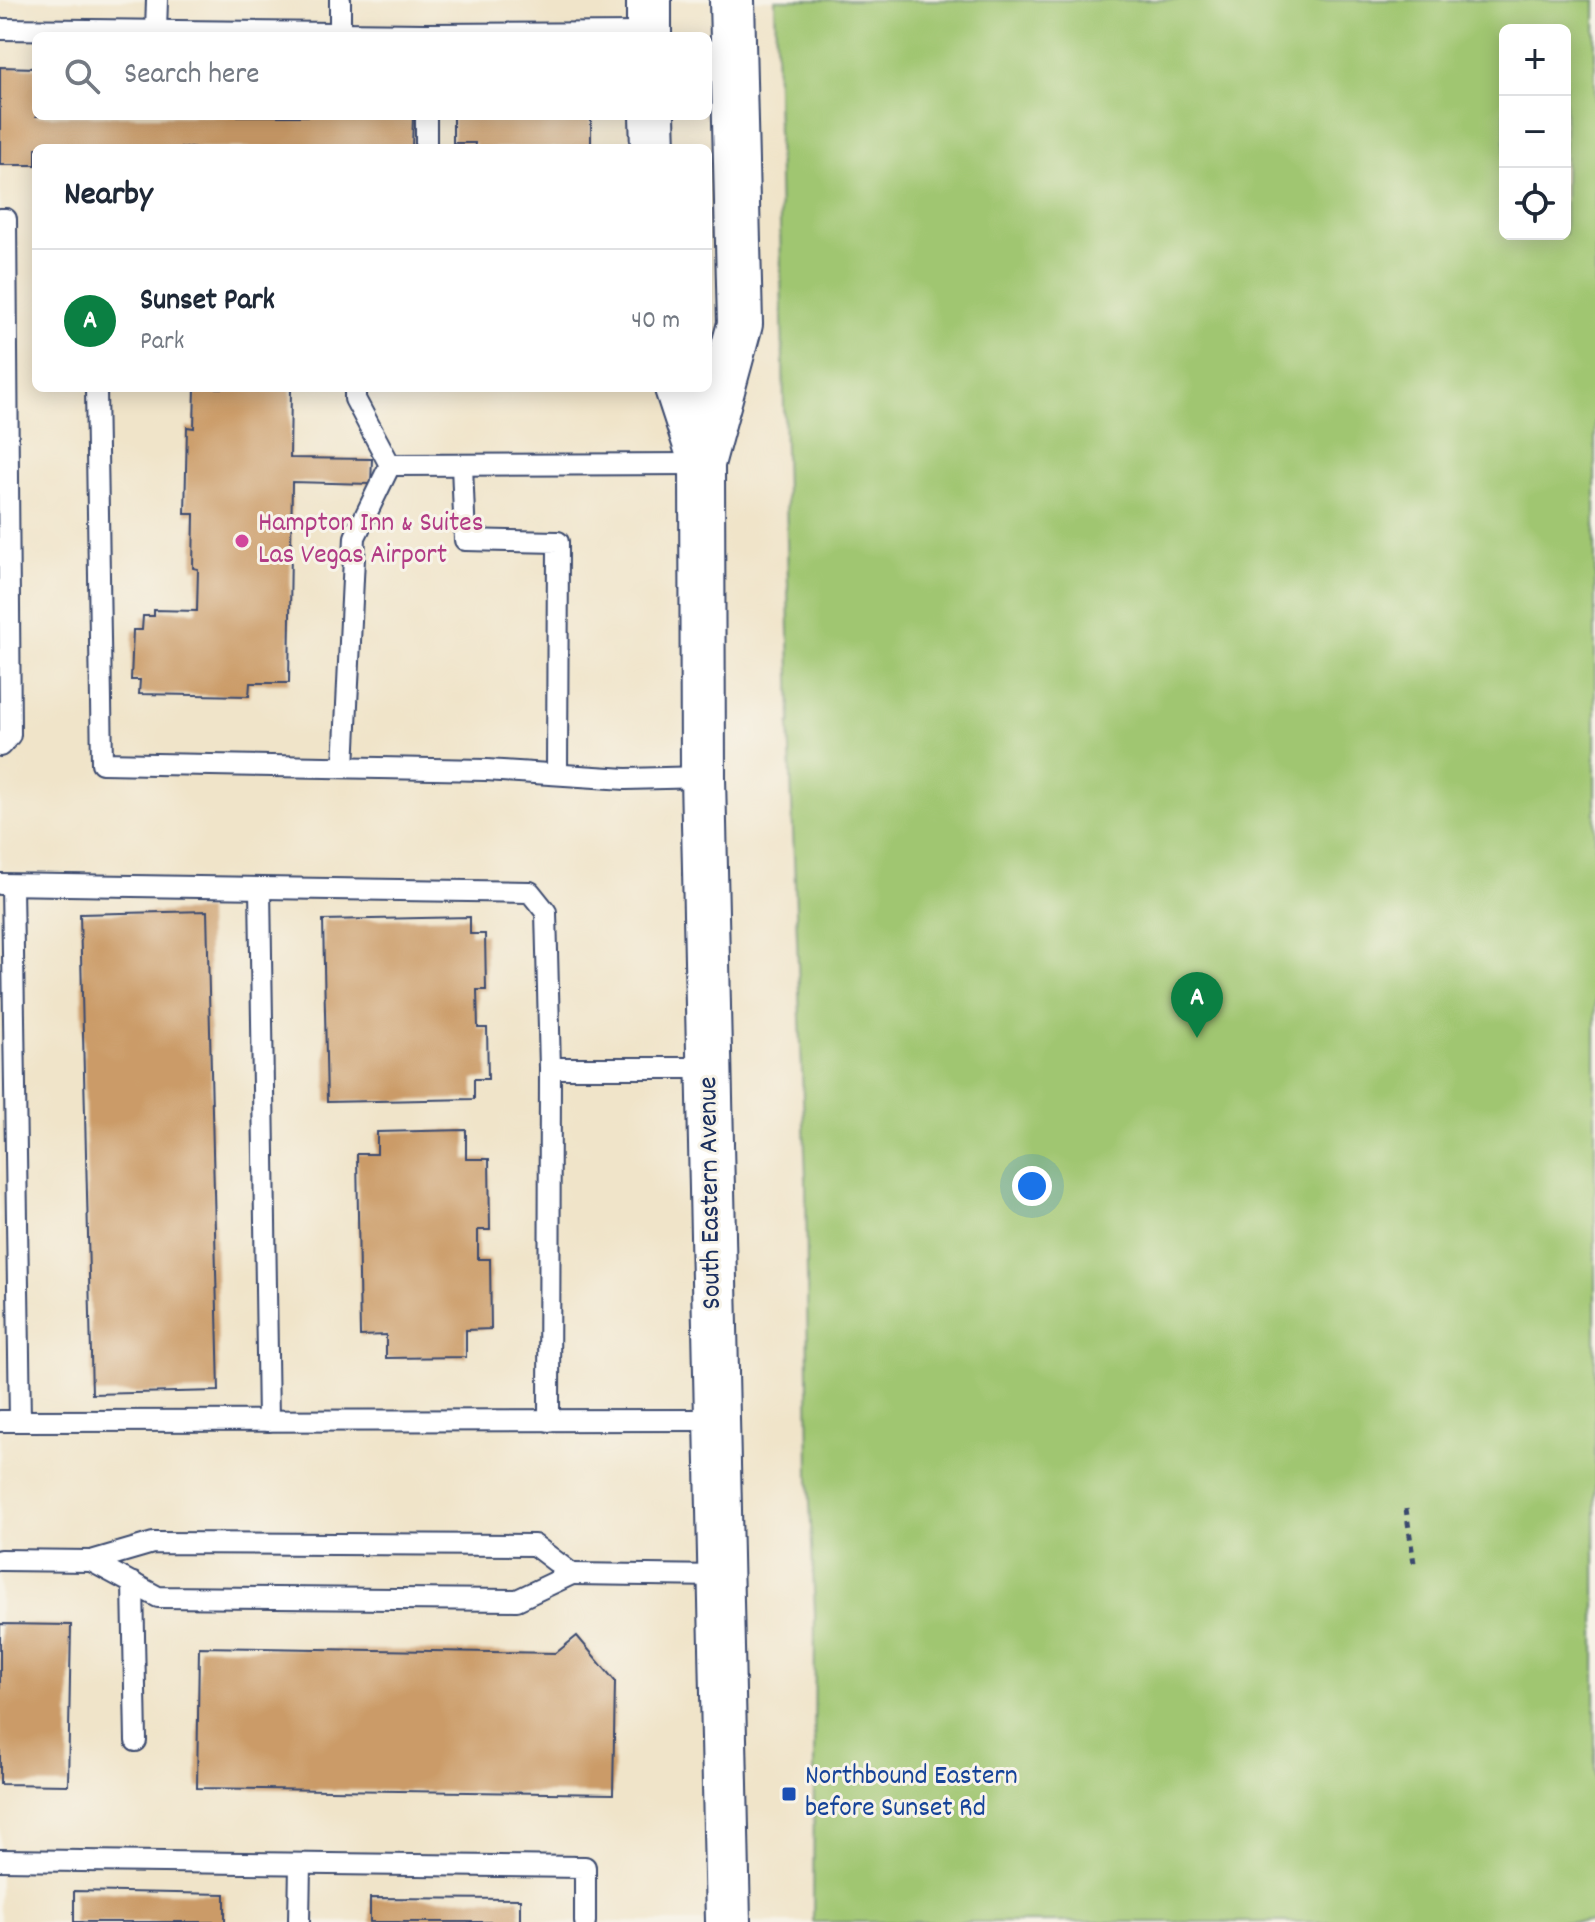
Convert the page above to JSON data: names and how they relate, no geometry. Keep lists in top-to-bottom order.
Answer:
{
  "streets": {
    "main road": ["South Eastern Avenue"]
  },
  "places": {
    "other": ["Hampton Inn & Suites Las Vegas Airport"],
    "transit": ["Northbound Eastern before Sunset Rd"]
  },
  "page": {
    "map_buttons": ["+", "−"],
    "search": "Search here",
    "heading": "Nearby",
    "list": [
      {
        "mark": "A",
        "name": "Sunset Park",
        "note": "Park",
        "value": "40 m"
      }
    ],
    "pins": "A"
  }
}
